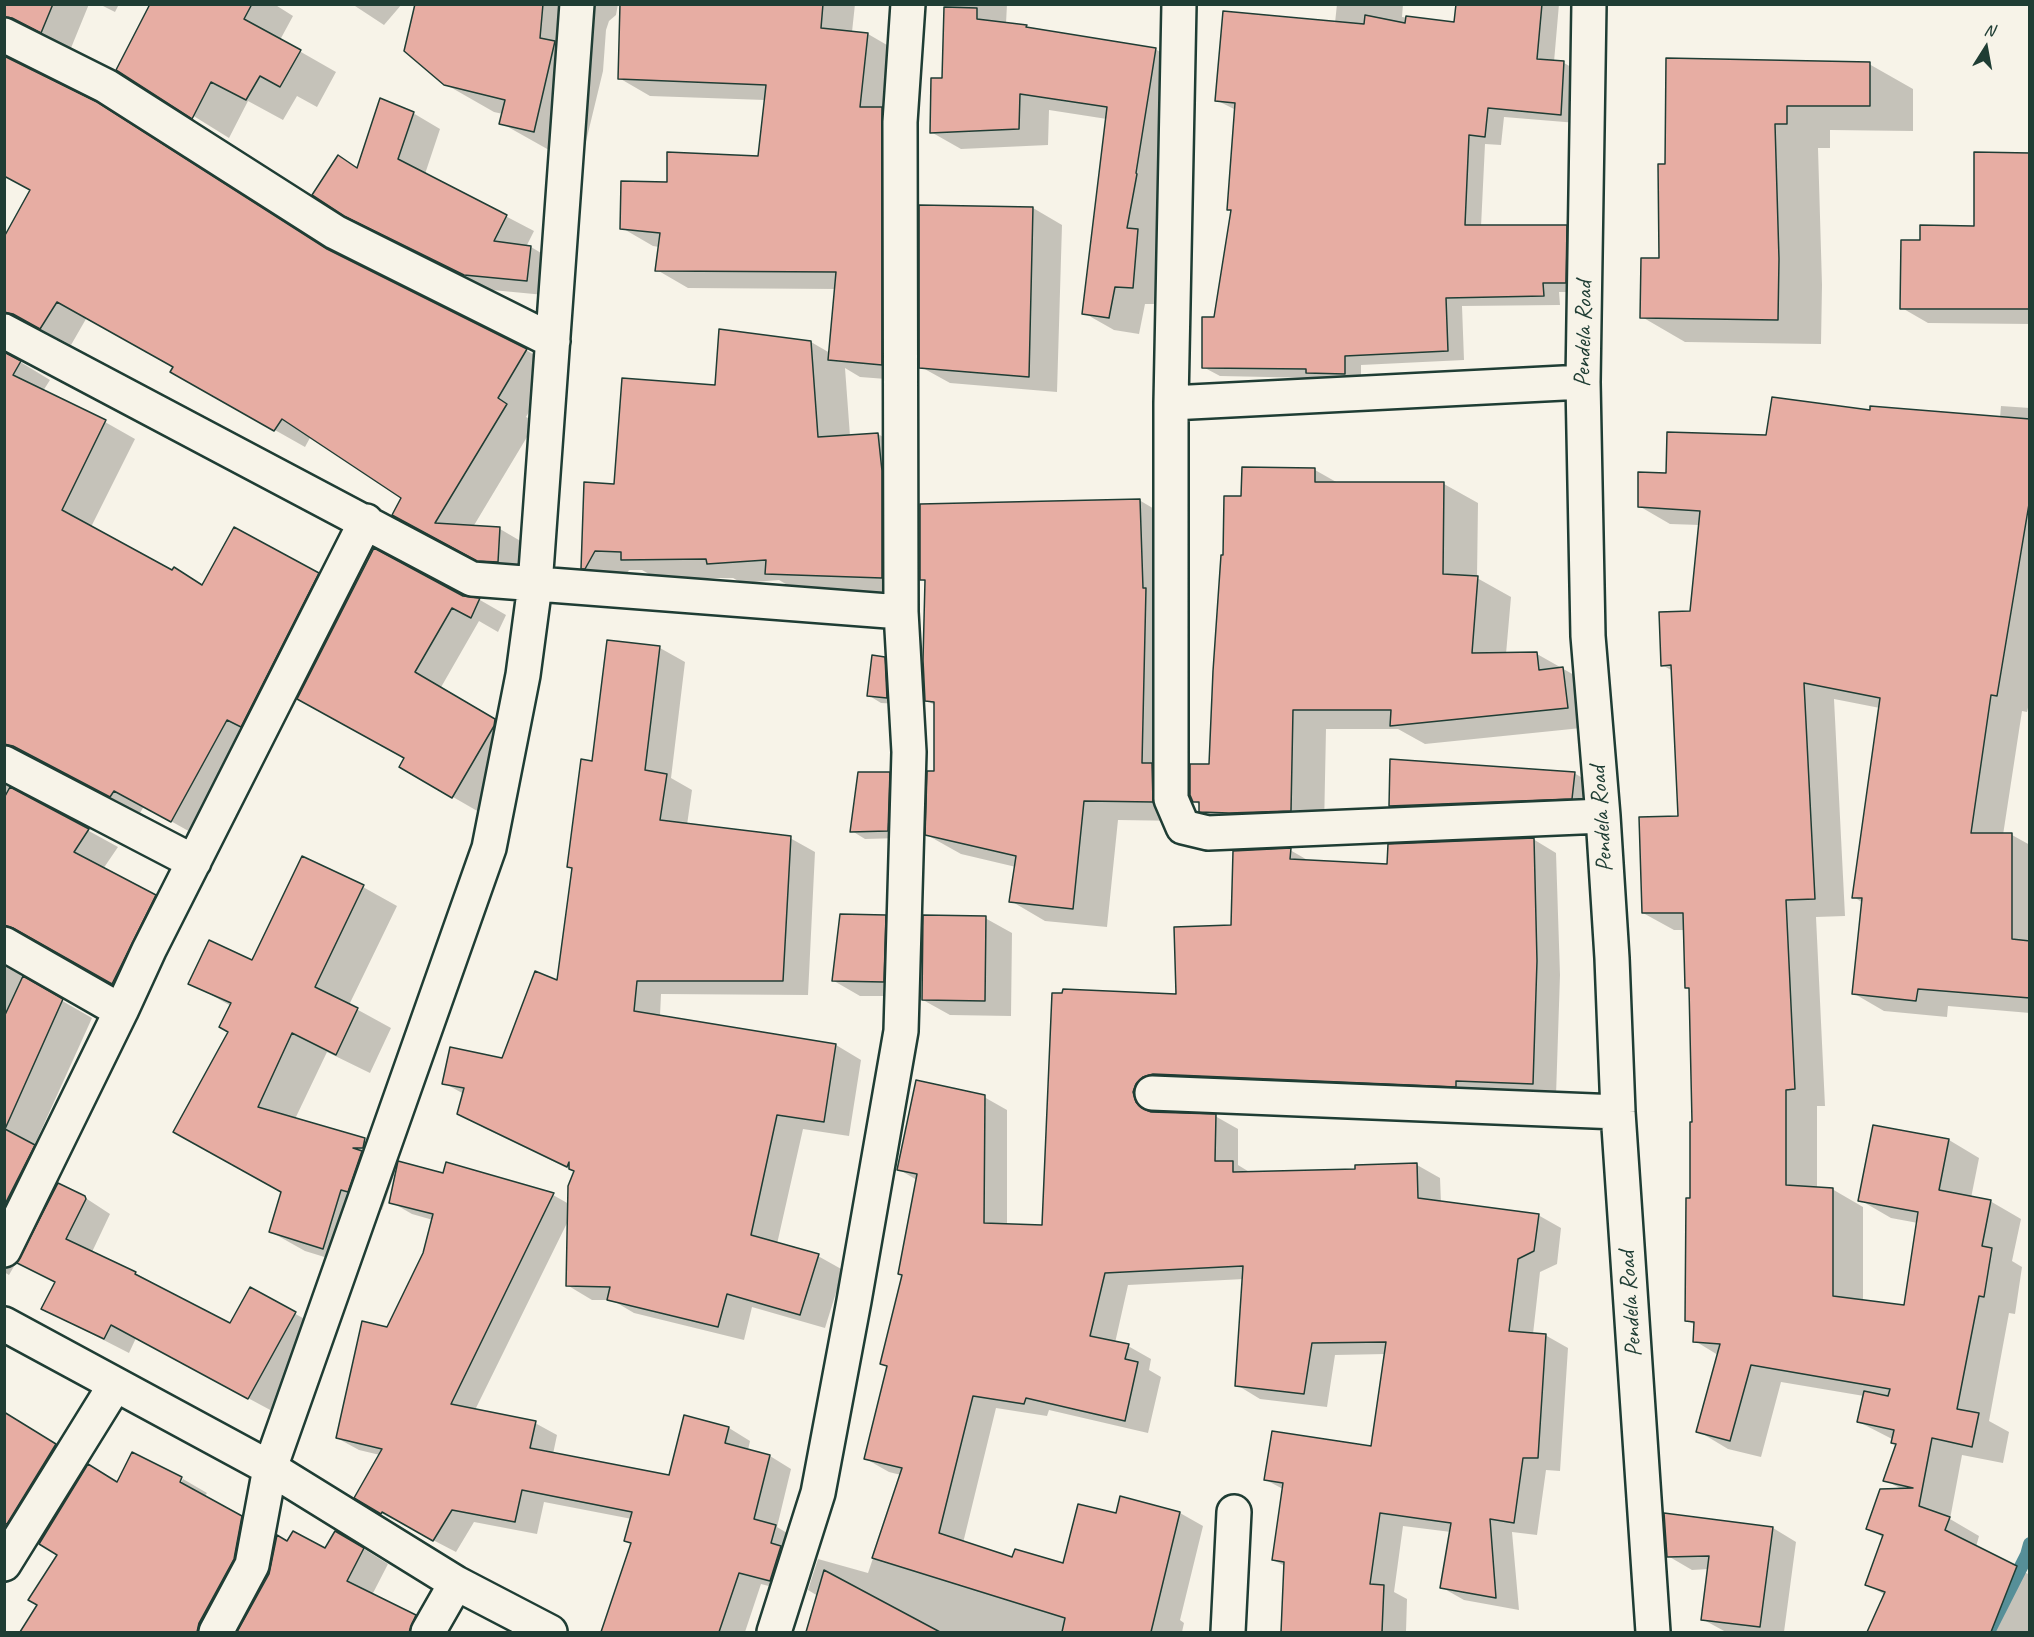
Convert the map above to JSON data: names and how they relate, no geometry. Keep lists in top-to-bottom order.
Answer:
{
  "streets": {
    "street": ["Pendela Road"]
  },
  "north": "top"
}
